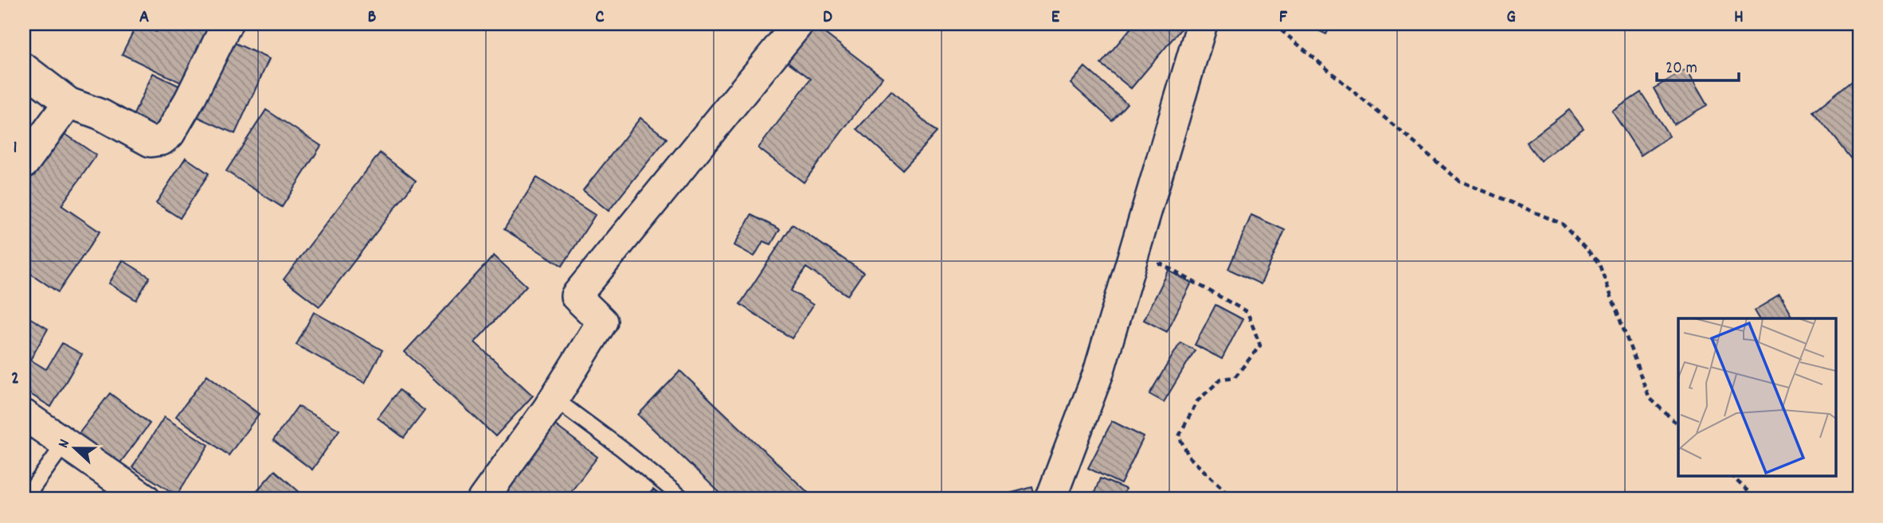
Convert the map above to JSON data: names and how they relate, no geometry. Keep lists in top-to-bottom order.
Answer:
{
  "scale_bar": "20 m",
  "north": "left",
  "grid": {
    "columns": [
      "A",
      "B",
      "C",
      "D",
      "E",
      "F",
      "G",
      "H"
    ],
    "rows": ["1", "2"]
  }
}
